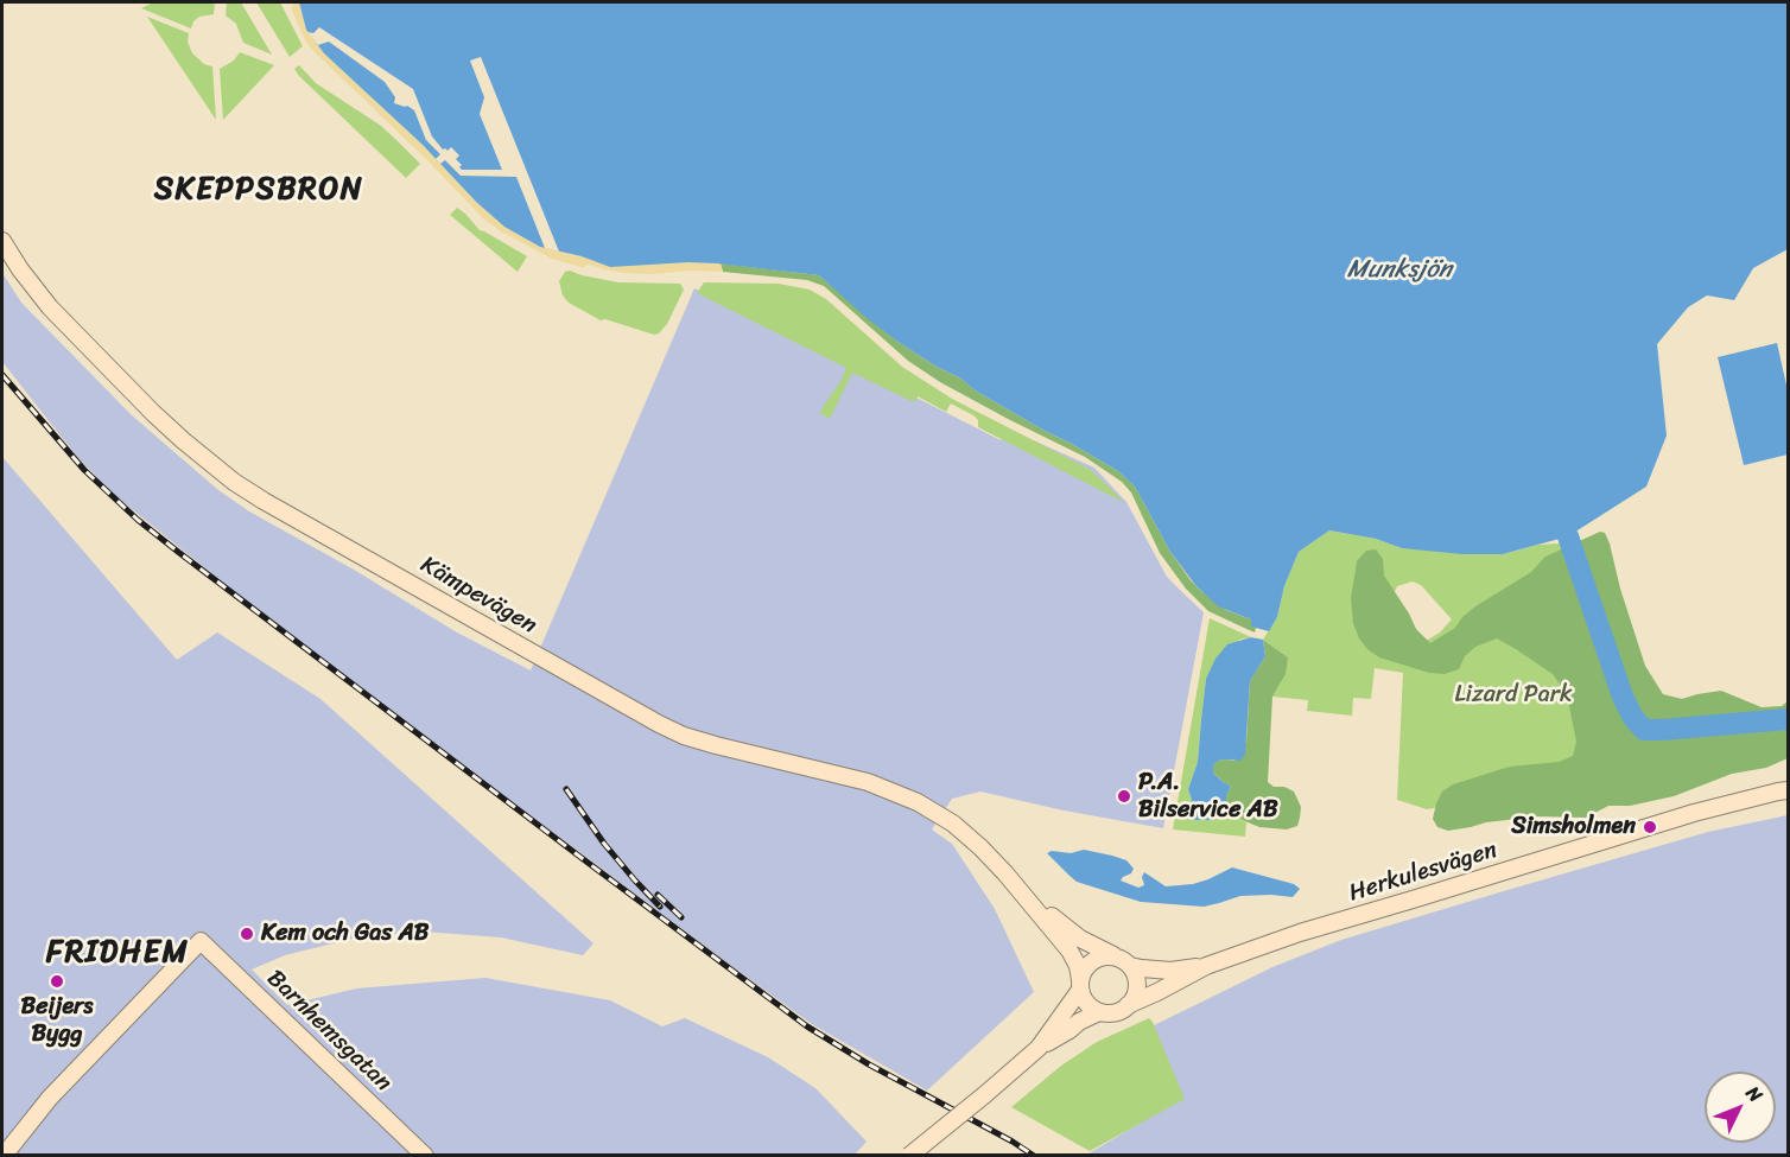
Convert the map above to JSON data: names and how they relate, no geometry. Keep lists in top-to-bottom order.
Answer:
{
  "streets": {
    "main road": ["Kämpevägen", "Herkulesvägen", "Barnhemsgatan"]
  },
  "crossings": [
    ["Kämpevägen", "Herkulesvägen"]
  ],
  "districts": ["SKEPPSBRON", "FRIDHEM"],
  "water": ["Munksjön"],
  "parks": ["Lizard Park"],
  "places": [
    "P.A. Bilservice AB",
    "Simsholmen",
    "Kem och Gas AB",
    "Beijers Bygg"
  ],
  "north": "top right"
}
